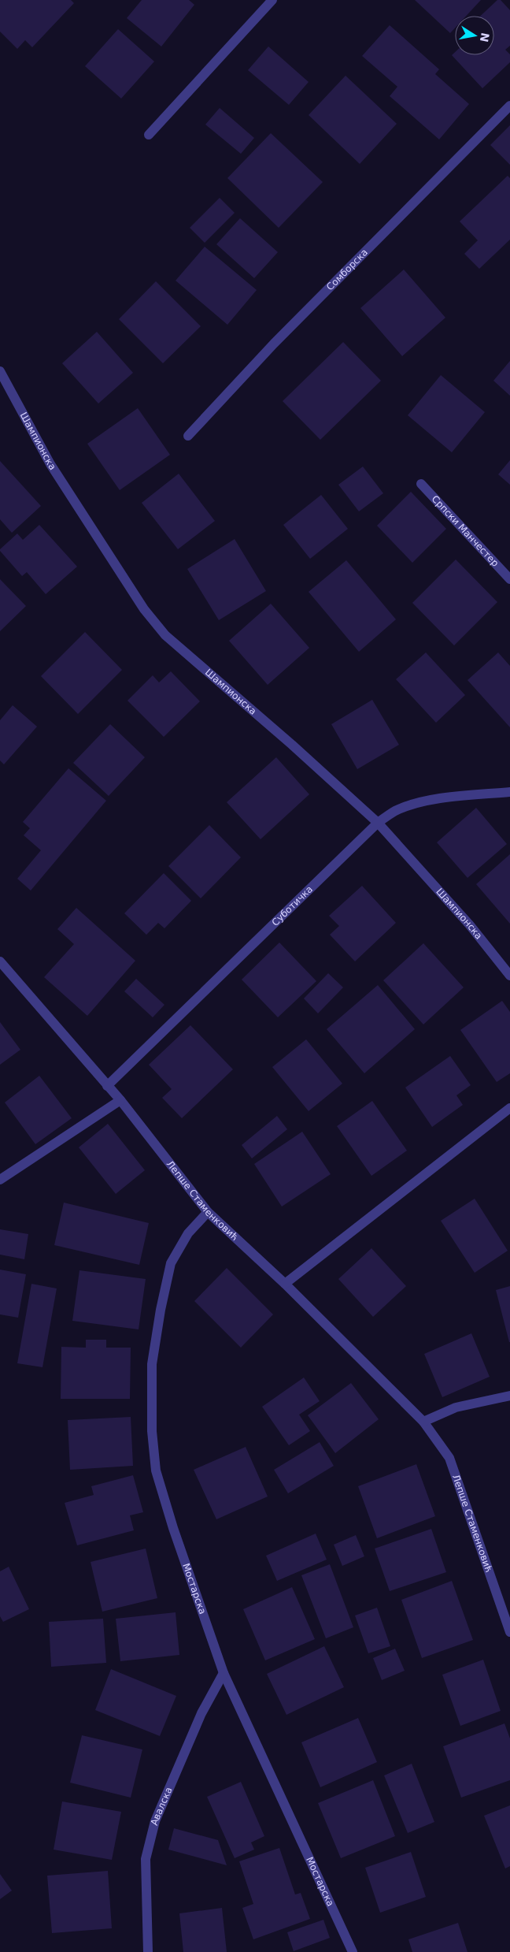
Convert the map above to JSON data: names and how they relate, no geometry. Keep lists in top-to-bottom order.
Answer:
{
  "streets": {
    "street": [
      "Сомборска",
      "Шампионска",
      "Српски Манчестер",
      "Суботичка",
      "Лепше Стаменковић",
      "Мостарска",
      "Авалска"
    ]
  },
  "crossings": [
    ["Шампионска", "Суботичка"],
    ["Суботичка", "Лепше Стаменковић"],
    ["Лепше Стаменковић", "Мостарска"],
    ["Мостарска", "Авалска"]
  ],
  "north": "right"
}
